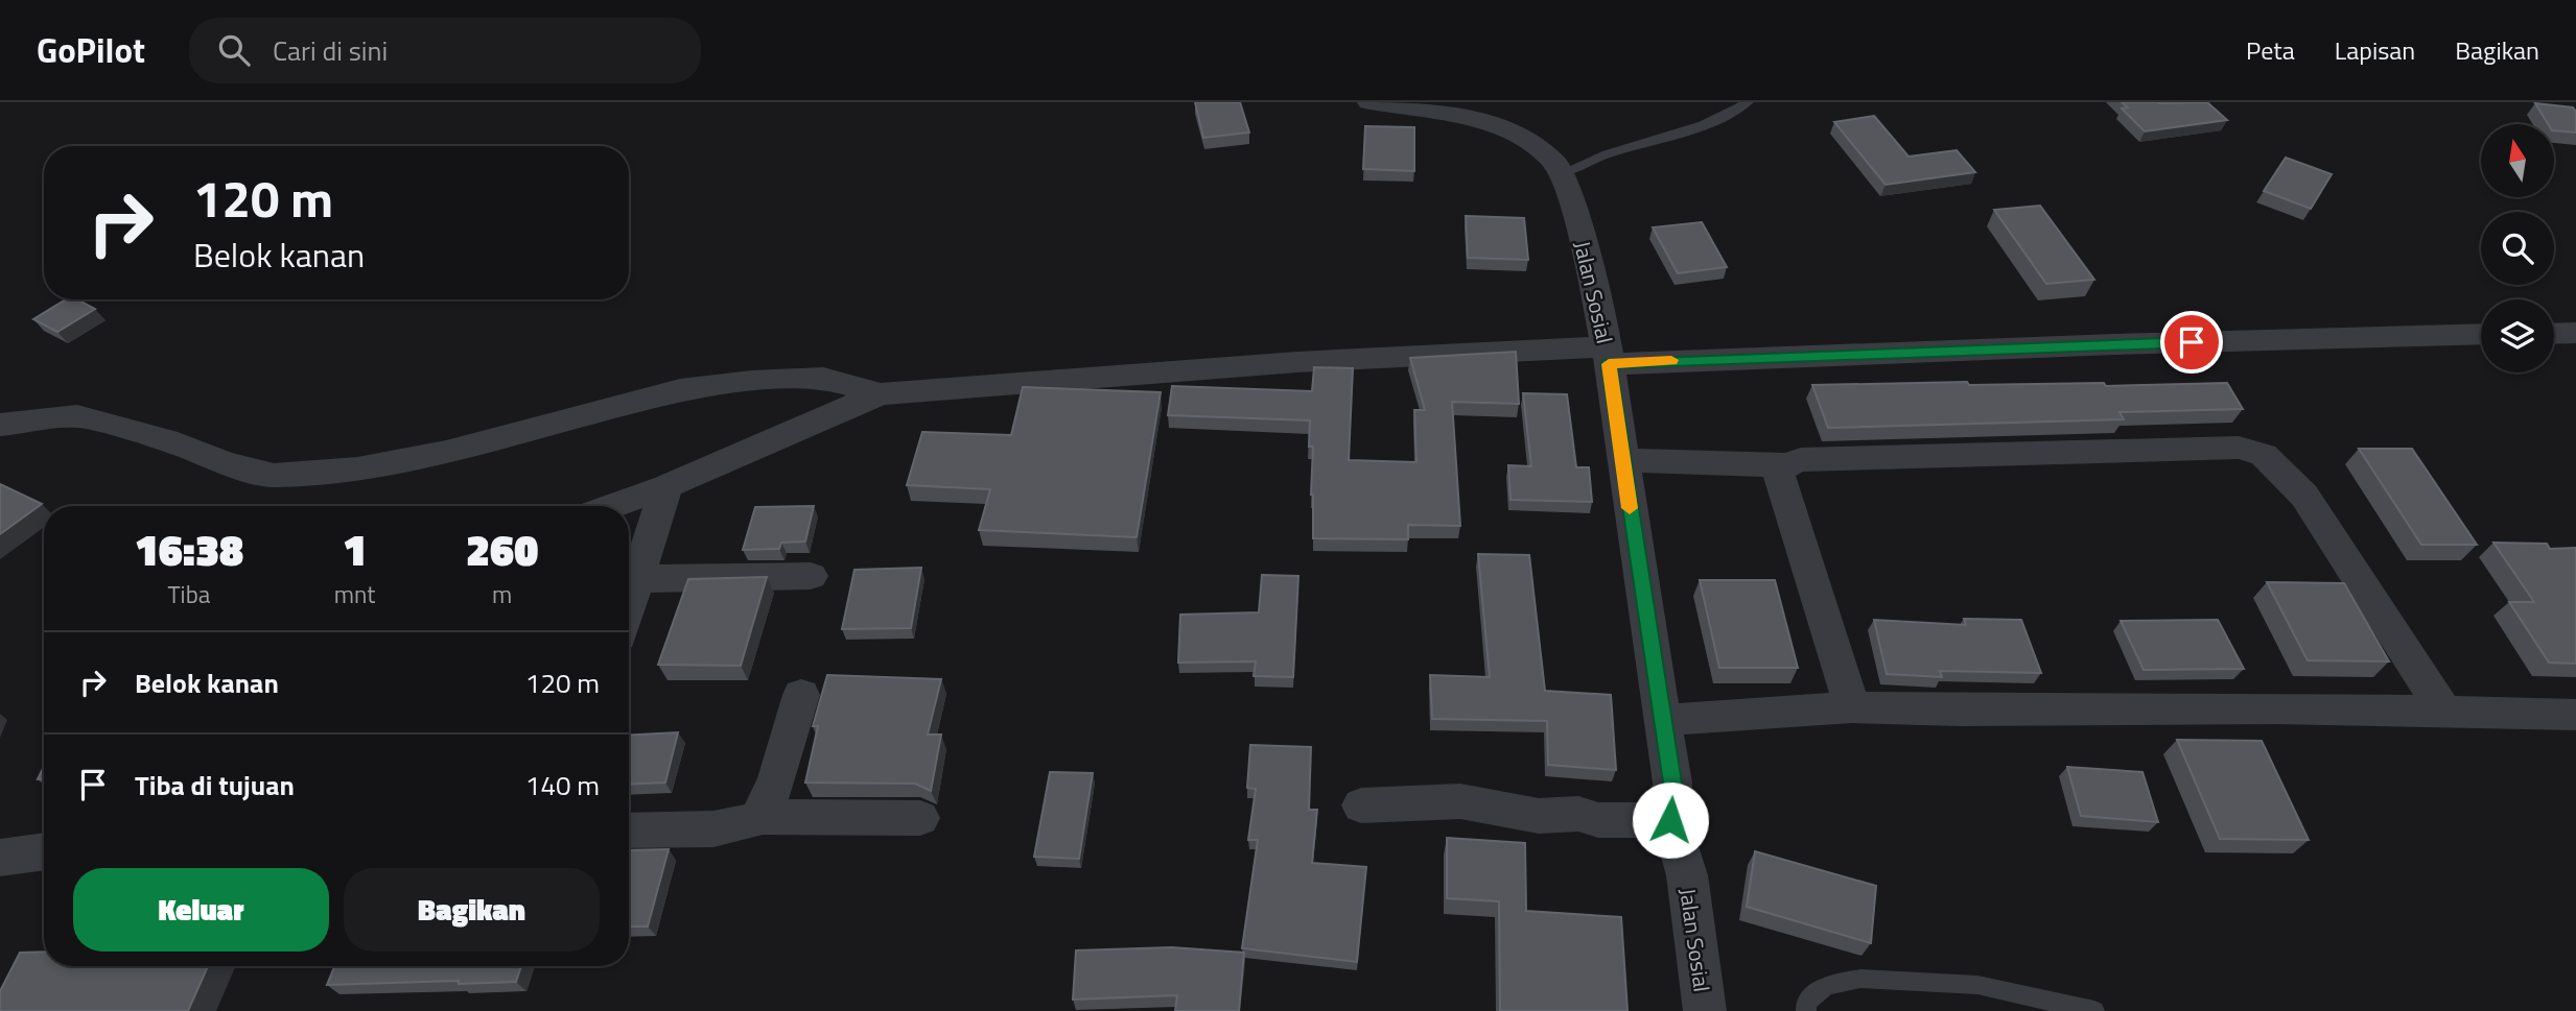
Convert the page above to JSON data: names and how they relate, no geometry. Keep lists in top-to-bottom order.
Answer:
{
  "streets": {
    "street": ["Jalan Sosial"]
  },
  "north": "top",
  "page": {
    "header": "GoPilot",
    "search": "Cari di sini",
    "nav": ["Peta", "Lapisan", "Bagikan"],
    "turn": ["120 m", "Belok kanan"],
    "eta": [
      "16:38",
      "Tiba",
      "1",
      "mnt",
      "260",
      "m"
    ],
    "list": [
      {
        "name": "Belok kanan",
        "value": "120 m"
      },
      {
        "name": "Tiba di tujuan",
        "value": "140 m"
      }
    ],
    "buttons": ["Keluar", "Bagikan"]
  }
}
